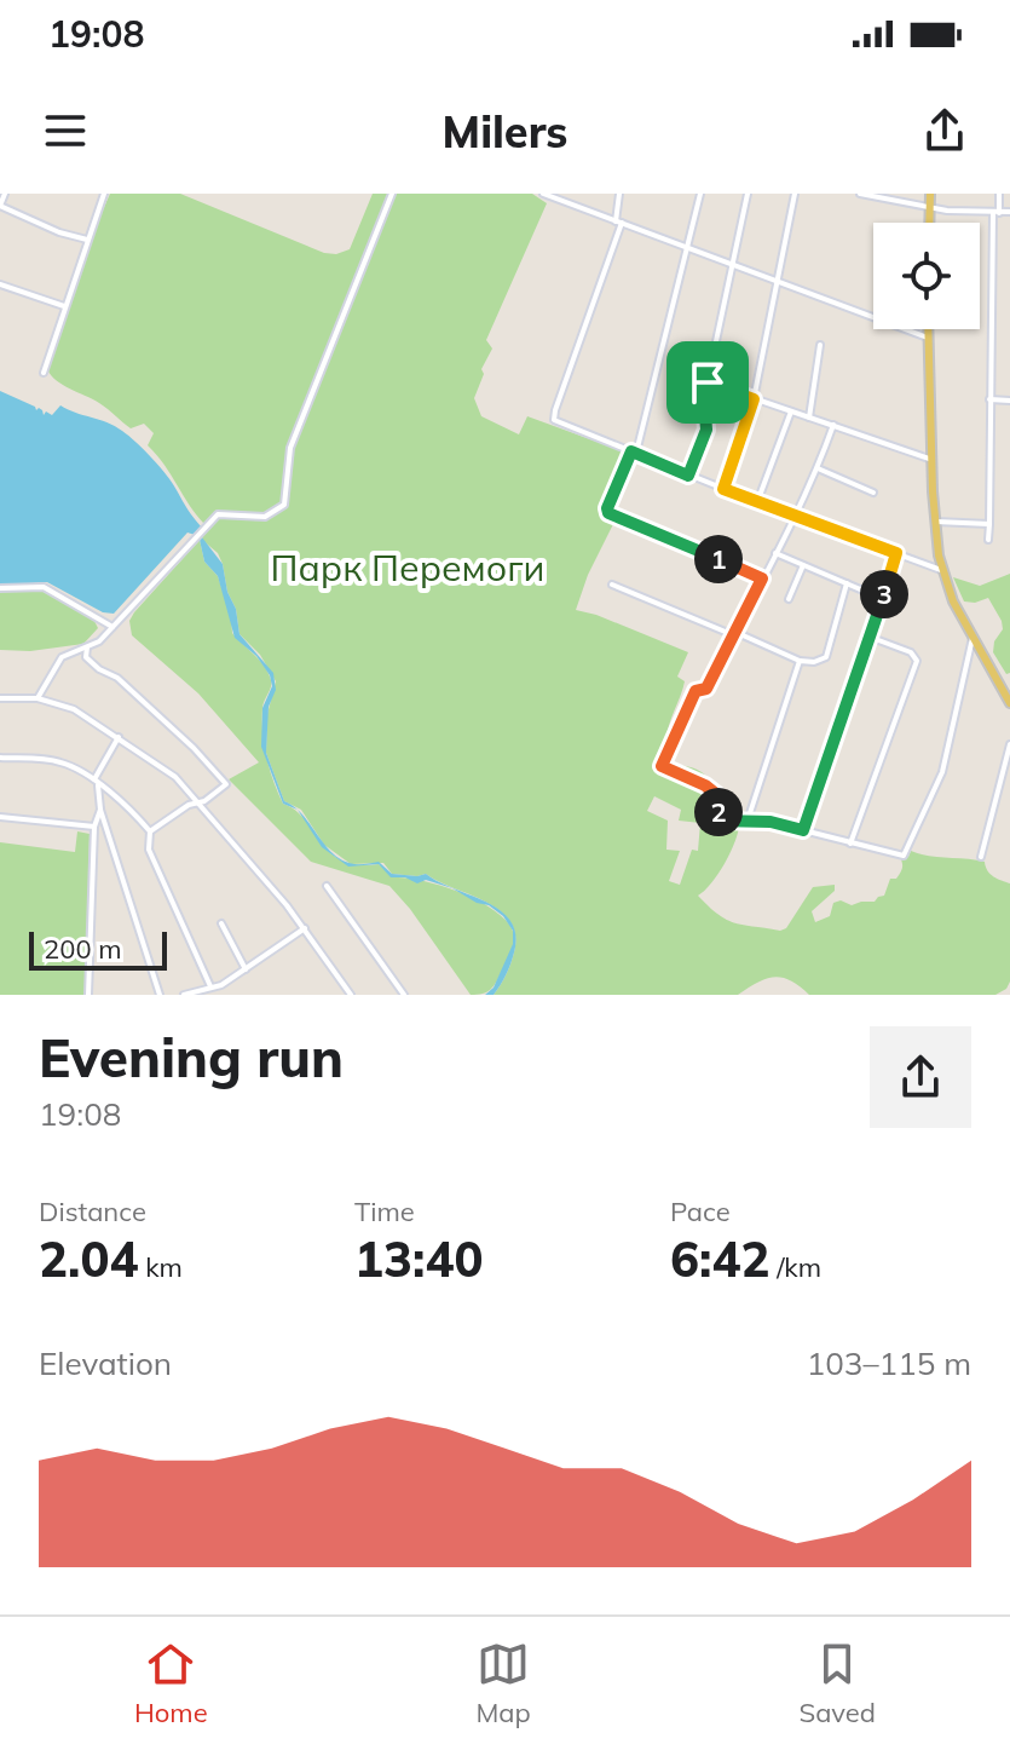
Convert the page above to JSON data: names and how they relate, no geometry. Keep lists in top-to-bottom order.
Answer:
{
  "parks": ["Парк Перемоги"],
  "scale_bar": "200 m",
  "page": {
    "status": "19:08",
    "header": "Milers",
    "pins": ["1", "3", "2"],
    "scale": "200 m",
    "heading": ["Evening run", "19:08"],
    "stats": [
      ["Distance", "2.04 km"],
      ["Time", "13:40"],
      ["Pace", "6:42 /km"]
    ],
    "chart": ["Elevation", "103–115 m"],
    "tabs": ["Home", "Map", "Saved"]
  }
}
